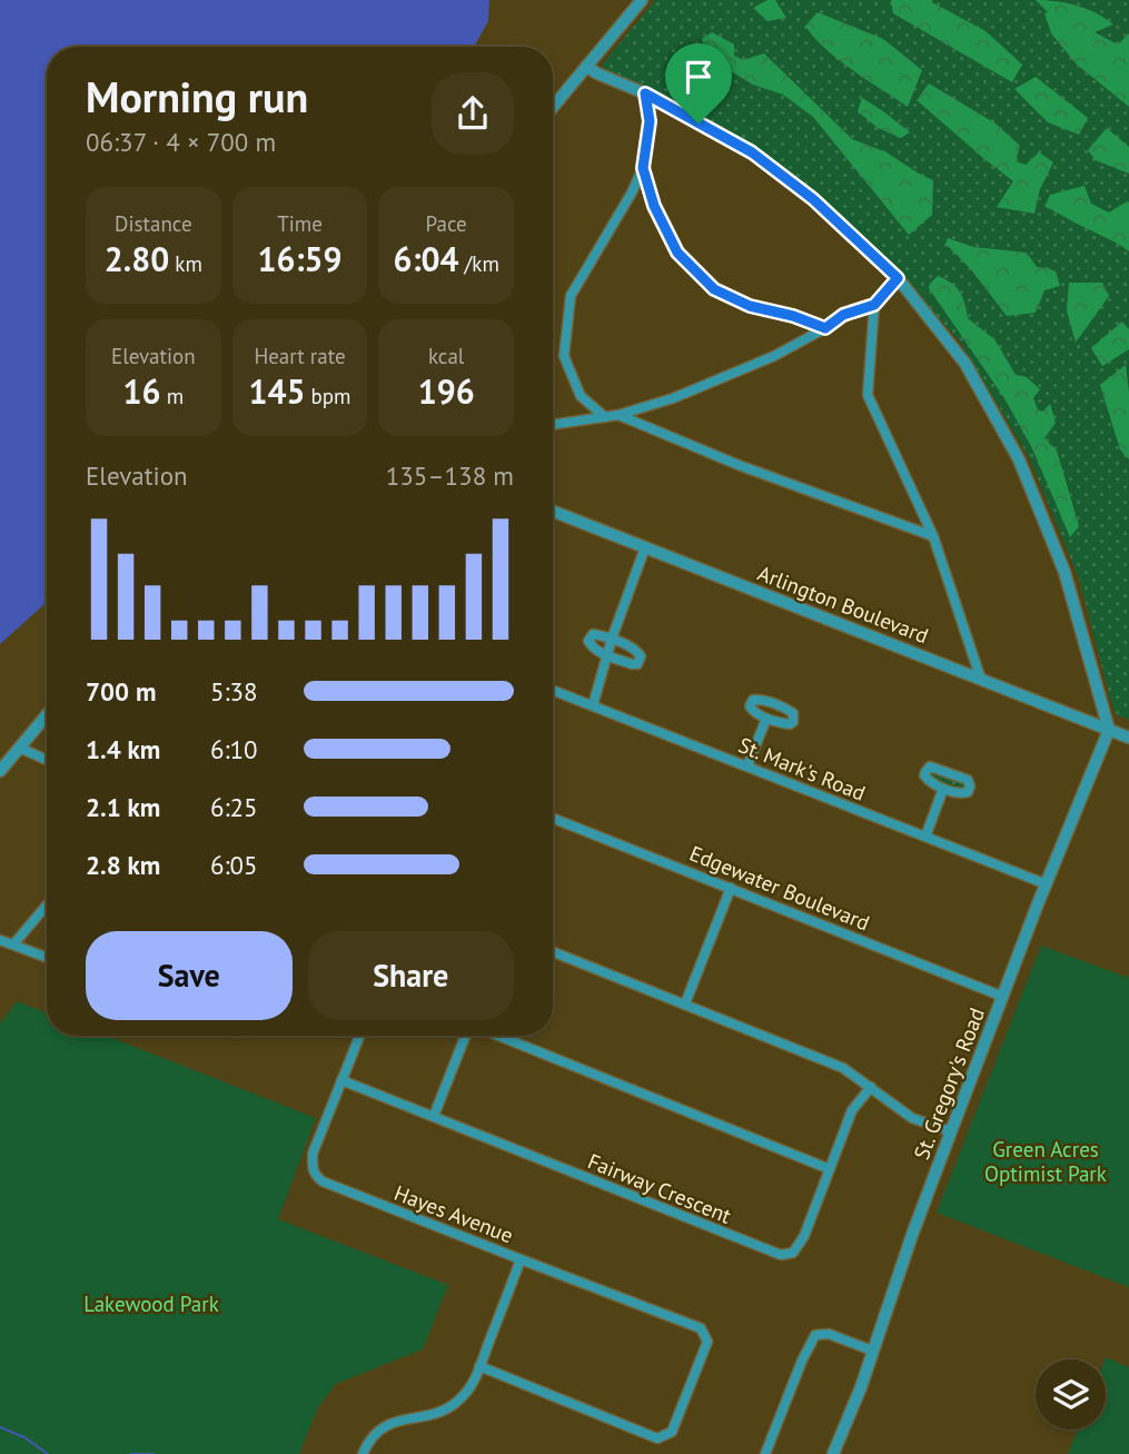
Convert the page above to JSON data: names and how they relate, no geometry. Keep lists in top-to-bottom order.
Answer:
{
  "streets": {
    "street": [
      "Arlington Boulevard",
      "St. Mark's Road",
      "Edgewater Boulevard",
      "St. Gregory's Road",
      "Fairway Crescent",
      "Hayes Avenue"
    ]
  },
  "crossings": [
    ["Arlington Boulevard", "St. Gregory's Road"],
    ["St. Mark's Road", "St. Gregory's Road"],
    ["Edgewater Boulevard", "St. Gregory's Road"],
    ["Fairway Crescent", "Hayes Avenue"]
  ],
  "parks": ["Green Acres Optimist Park", "Lakewood Park"],
  "page": {
    "heading": ["Morning run", "06:37 · 4 × 700 m"],
    "stats": [
      ["Distance", "2.80 km"],
      ["Time", "16:59"],
      ["Pace", "6:04 /km"],
      ["Elevation", "16 m"],
      ["Heart rate", "145 bpm"],
      ["kcal", "196"]
    ],
    "chart": ["Elevation", "135–138 m"],
    "list": [
      {
        "name": "700 m",
        "note": "5:38"
      },
      {
        "name": "1.4 km",
        "note": "6:10"
      },
      {
        "name": "2.1 km",
        "note": "6:25"
      },
      {
        "name": "2.8 km",
        "note": "6:05"
      }
    ],
    "buttons": ["Save", "Share"]
  }
}
